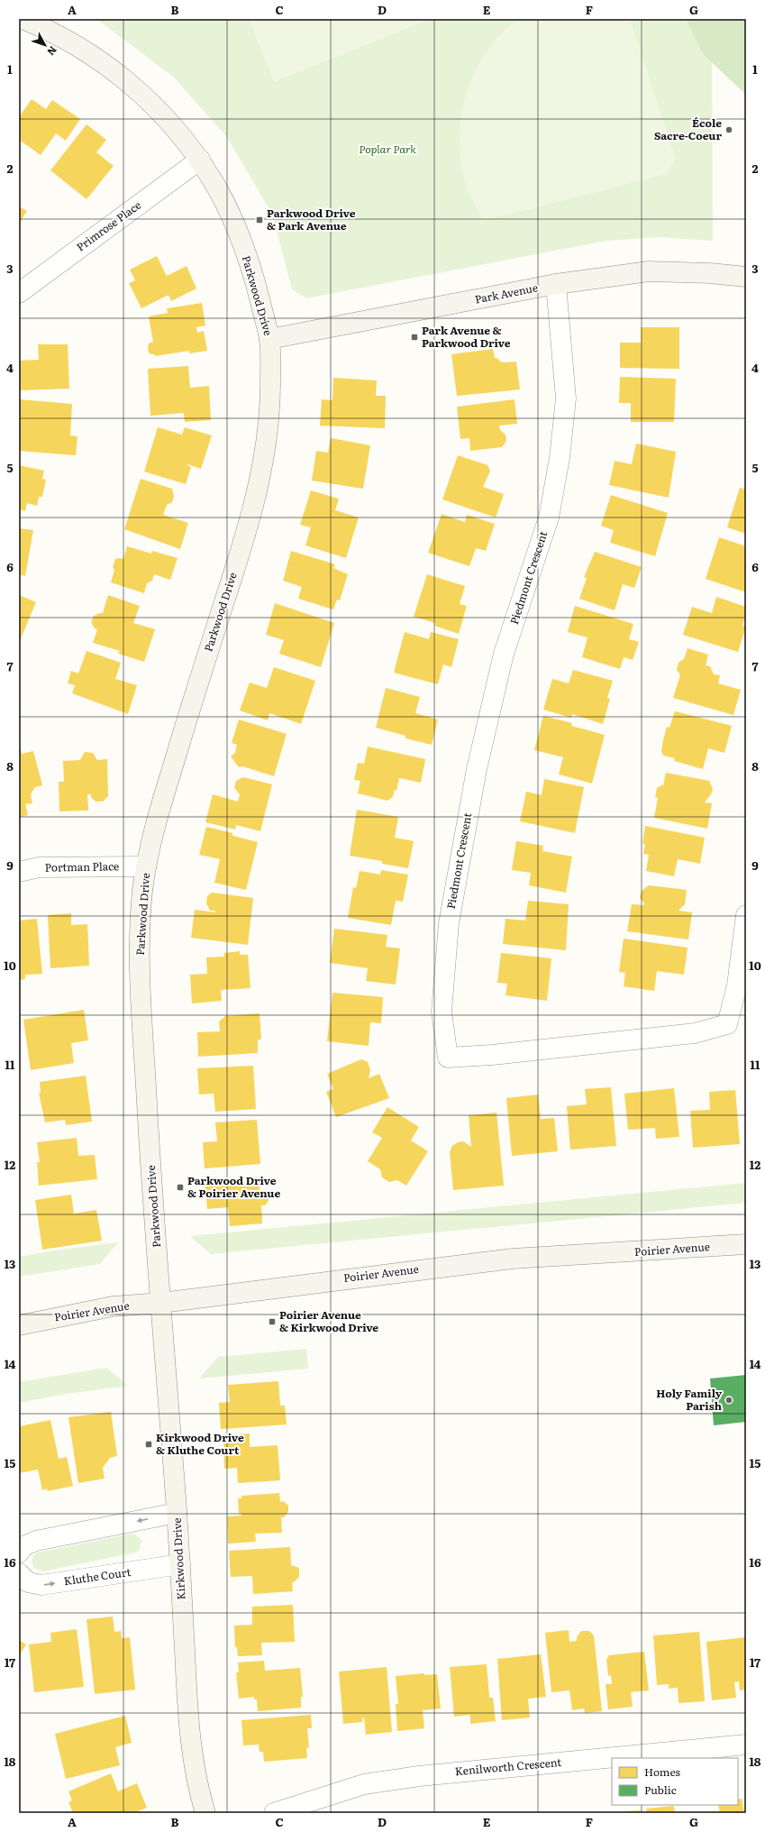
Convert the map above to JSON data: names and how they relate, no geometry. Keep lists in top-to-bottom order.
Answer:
{
  "streets": {
    "street": [
      "Primrose Place",
      "Park Avenue",
      "Parkwood Drive",
      "Piedmont Crescent",
      "Portman Place",
      "Poirier Avenue",
      "Kirkwood Drive",
      "Kluthe Court",
      "Kenilworth Crescent"
    ]
  },
  "crossings": [
    ["Primrose Place", "Parkwood Drive"],
    ["Park Avenue", "Parkwood Drive"],
    ["Park Avenue", "Piedmont Crescent"],
    ["Parkwood Drive", "Portman Place"],
    ["Parkwood Drive", "Poirier Avenue"],
    ["Parkwood Drive", "Kirkwood Drive"],
    ["Poirier Avenue", "Kirkwood Drive"],
    ["Kirkwood Drive", "Kluthe Court"]
  ],
  "parks": ["Poplar Park"],
  "places": {
    "other": ["École Sacre-Coeur", "Holy Family Parish"],
    "transit": [
      "Parkwood Drive & Park Avenue",
      "Park Avenue & Parkwood Drive",
      "Parkwood Drive & Poirier Avenue",
      "Poirier Avenue & Kirkwood Drive",
      "Kirkwood Drive & Kluthe Court"
    ]
  },
  "legend": ["Homes", "Public"],
  "north": "bottom right",
  "grid": {
    "columns": [
      "A",
      "B",
      "C",
      "D",
      "E",
      "F",
      "G"
    ],
    "rows": [
      "1",
      "2",
      "3",
      "4",
      "5",
      "6",
      "7",
      "8",
      "9",
      "10",
      "11",
      "12",
      "13",
      "14",
      "15",
      "16",
      "17",
      "18"
    ]
  }
}
